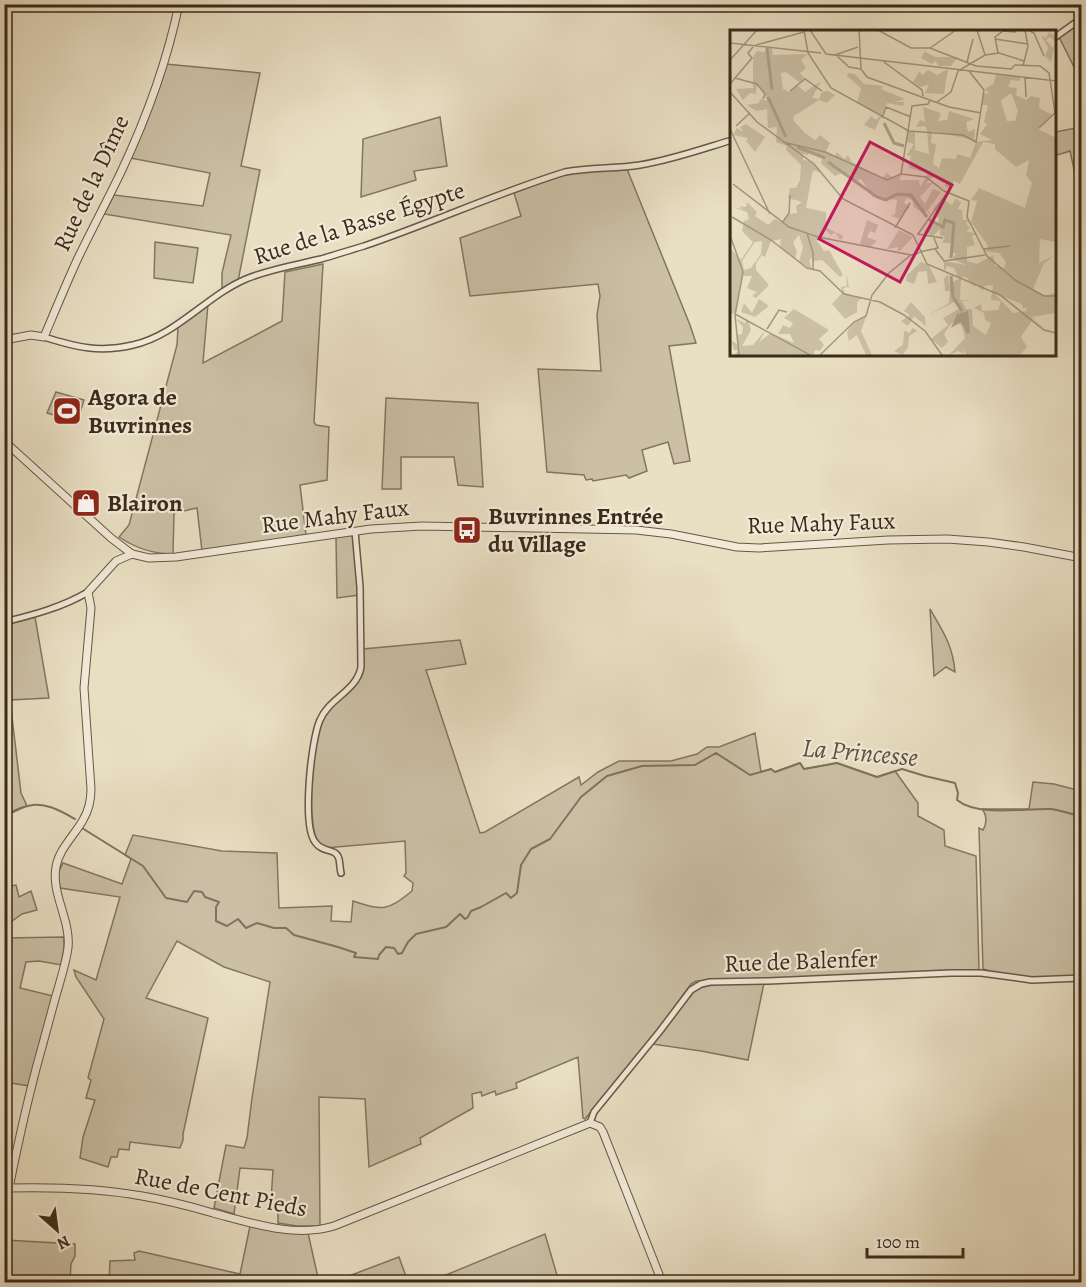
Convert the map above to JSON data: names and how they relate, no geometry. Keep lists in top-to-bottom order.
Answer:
{
  "streets": {
    "street": [
      "Rue de la Dîme",
      "Rue de la Basse Égypte",
      "Rue Mahy Faux",
      "Rue de Balenfer",
      "Rue de Cent Pieds"
    ]
  },
  "crossings": [
    ["Rue de la Dîme", "Rue de la Basse Égypte"],
    ["Rue de Balenfer", "Rue de Cent Pieds"]
  ],
  "water": ["La Princesse"],
  "places": {
    "sports": ["Agora de Buvrinnes"],
    "shop": ["Blairon"],
    "bus stop": ["Buvrinnes Entrée du Village"]
  },
  "scale_bar": "100 m",
  "north": "bottom right"
}
